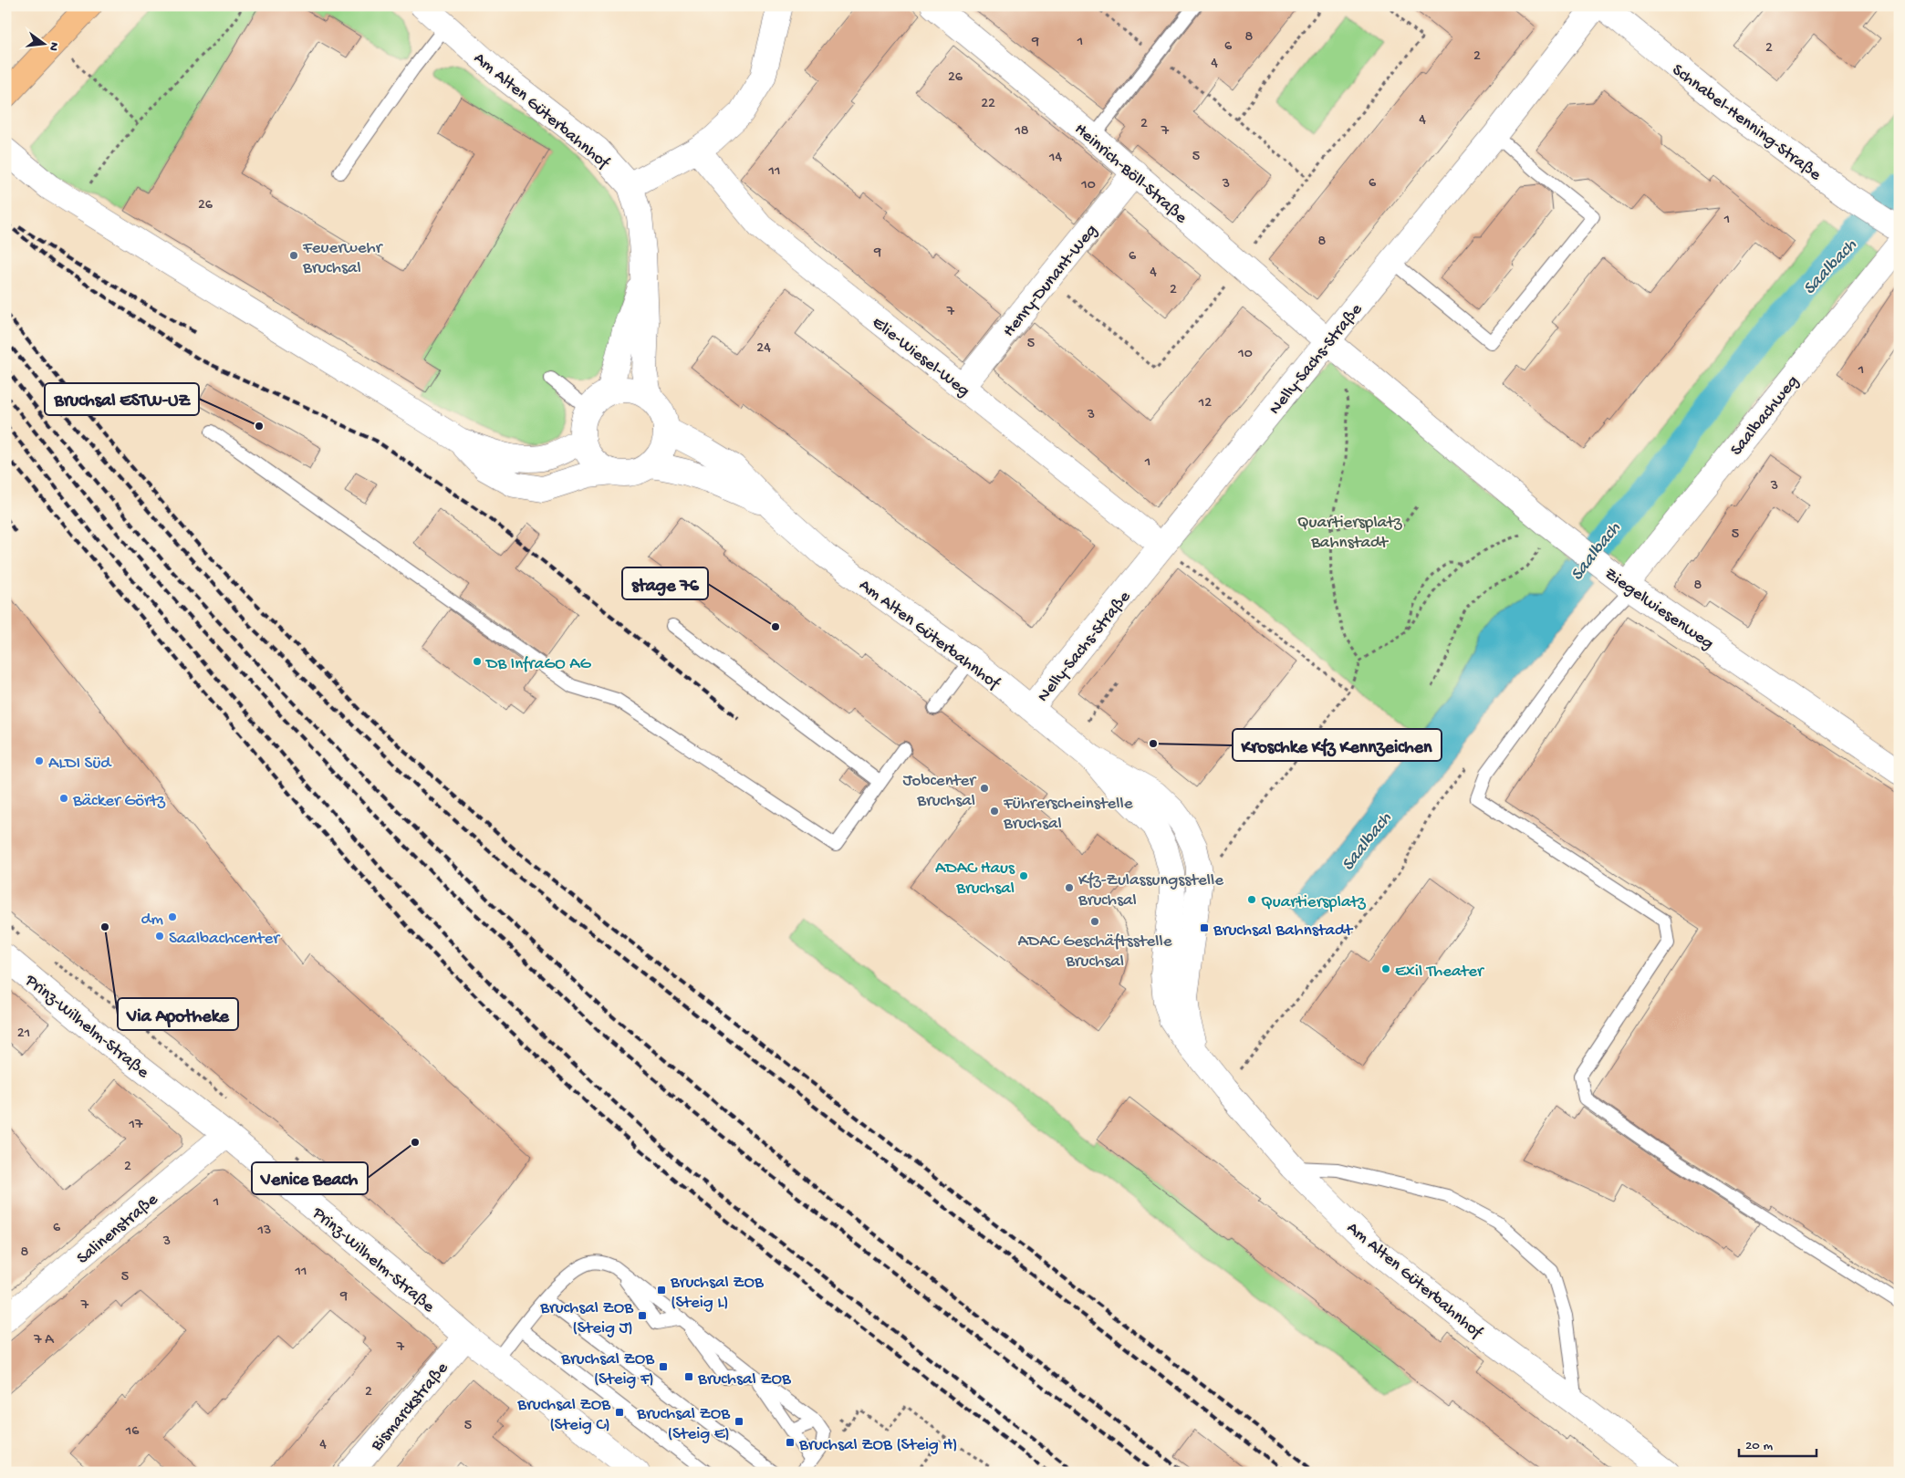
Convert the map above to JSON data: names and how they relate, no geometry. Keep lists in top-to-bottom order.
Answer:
{
  "streets": {
    "street": [
      "Am Alten Güterbahnhof",
      "Schnabel-Henning-Straße",
      "Heinrich-Böll-Straße",
      "Henry-Dunant-Weg",
      "Elie-Wiesel-Weg",
      "Nelly-Sachs-Straße",
      "Saalbachweg",
      "Ziegelwiesenweg",
      "Prinz-Wilhelm-Straße",
      "Salinenstraße",
      "Bismarckstraße"
    ]
  },
  "crossings": [
    ["Am Alten Güterbahnhof", "Nelly-Sachs-Straße"],
    ["Schnabel-Henning-Straße", "Saalbachweg"],
    ["Heinrich-Böll-Straße", "Henry-Dunant-Weg"],
    ["Heinrich-Böll-Straße", "Nelly-Sachs-Straße"],
    ["Heinrich-Böll-Straße", "Ziegelwiesenweg"],
    ["Henry-Dunant-Weg", "Elie-Wiesel-Weg"],
    ["Elie-Wiesel-Weg", "Nelly-Sachs-Straße"],
    ["Nelly-Sachs-Straße", "Ziegelwiesenweg"],
    ["Saalbachweg", "Ziegelwiesenweg"],
    ["Prinz-Wilhelm-Straße", "Salinenstraße"],
    ["Prinz-Wilhelm-Straße", "Bismarckstraße"]
  ],
  "water": ["Saalbach"],
  "parks": ["Quartiersplatz Bahnstadt"],
  "places": {
    "other": [
      "Feuerwehr Bruchsal",
      "Bruchsal ESTW-UZ",
      "stage 76",
      "DB InfraGO AG",
      "Kroschke Kfz Kennzeichen",
      "ALDI Süd",
      "Jobcenter Bruchsal",
      "Bäcker Görtz",
      "Führerscheinstelle Bruchsal",
      "ADAC Haus Bruchsal",
      "Kfz-Zulassungsstelle Bruchsal",
      "Quartiersplatz",
      "dm",
      "ADAC Geschäftsstelle Bruchsal",
      "Via Apotheke",
      "Saalbachcenter",
      "Exil Theater",
      "Venice Beach"
    ],
    "transit": [
      "Bruchsal Bahnstadt",
      "Bruchsal ZOB (Steig L)",
      "Bruchsal ZOB (Steig J)",
      "Bruchsal ZOB (Steig F)",
      "Bruchsal ZOB",
      "Bruchsal ZOB (Steig C)",
      "Bruchsal ZOB (Steig E)",
      "Bruchsal ZOB (Steig H)"
    ]
  },
  "house_numbers": [
    "8",
    "9",
    "1",
    "6",
    "2",
    "2",
    "4",
    "26",
    "22",
    "4",
    "2",
    "18",
    "7",
    "5",
    "14",
    "11",
    "6",
    "3",
    "10",
    "26",
    "1",
    "8",
    "9",
    "6",
    "4",
    "2",
    "7",
    "5",
    "24",
    "10",
    "1",
    "12",
    "3",
    "1",
    "3",
    "5",
    "8",
    "21",
    "17",
    "2",
    "1",
    "6",
    "13",
    "3",
    "8",
    "11",
    "5",
    "9",
    "7",
    "7 A",
    "7",
    "2",
    "5",
    "16",
    "4"
  ],
  "scale_bar": "20 m",
  "north": "right"
}
